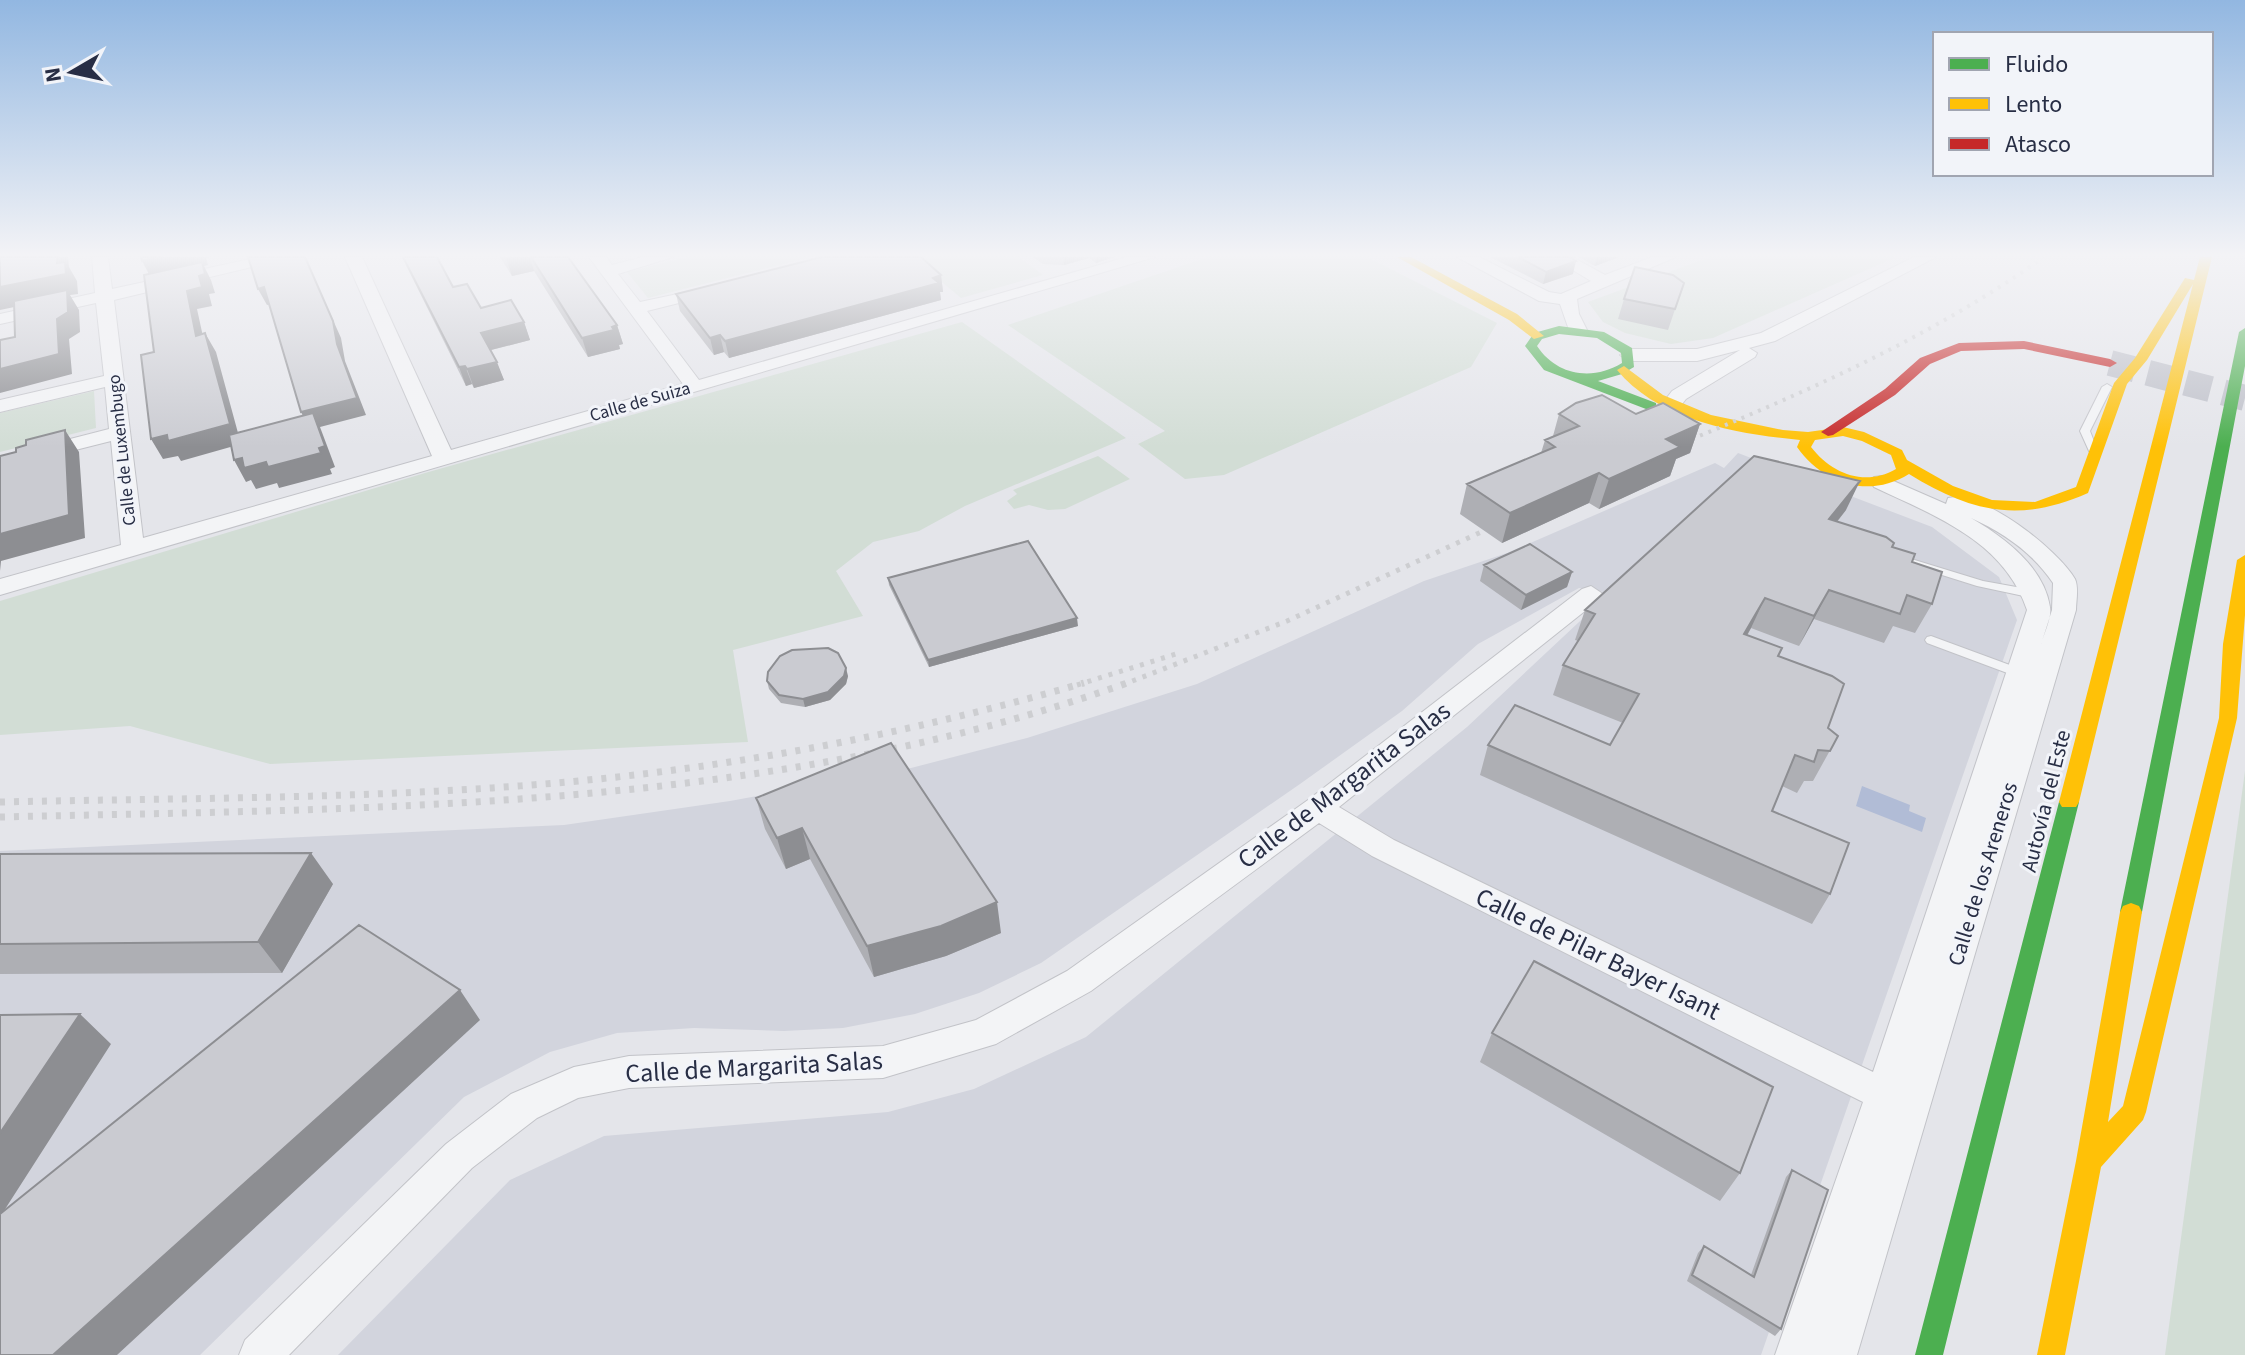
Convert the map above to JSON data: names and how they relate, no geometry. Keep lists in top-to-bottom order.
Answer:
{
  "streets": {
    "main road": ["Autovía del Este"],
    "street": [
      "Calle de Suiza",
      "Calle de Luxembugo",
      "Calle de Margarita Salas",
      "Calle de los Areneros",
      "Calle de Pilar Bayer Isant"
    ]
  },
  "crossings": [
    ["Calle de Suiza", "Calle de Luxembugo"],
    ["Calle de Margarita Salas", "Calle de Pilar Bayer Isant"],
    ["Calle de los Areneros", "Calle de Pilar Bayer Isant"]
  ],
  "legend": ["Fluido", "Lento", "Atasco"],
  "north": "left"
}
